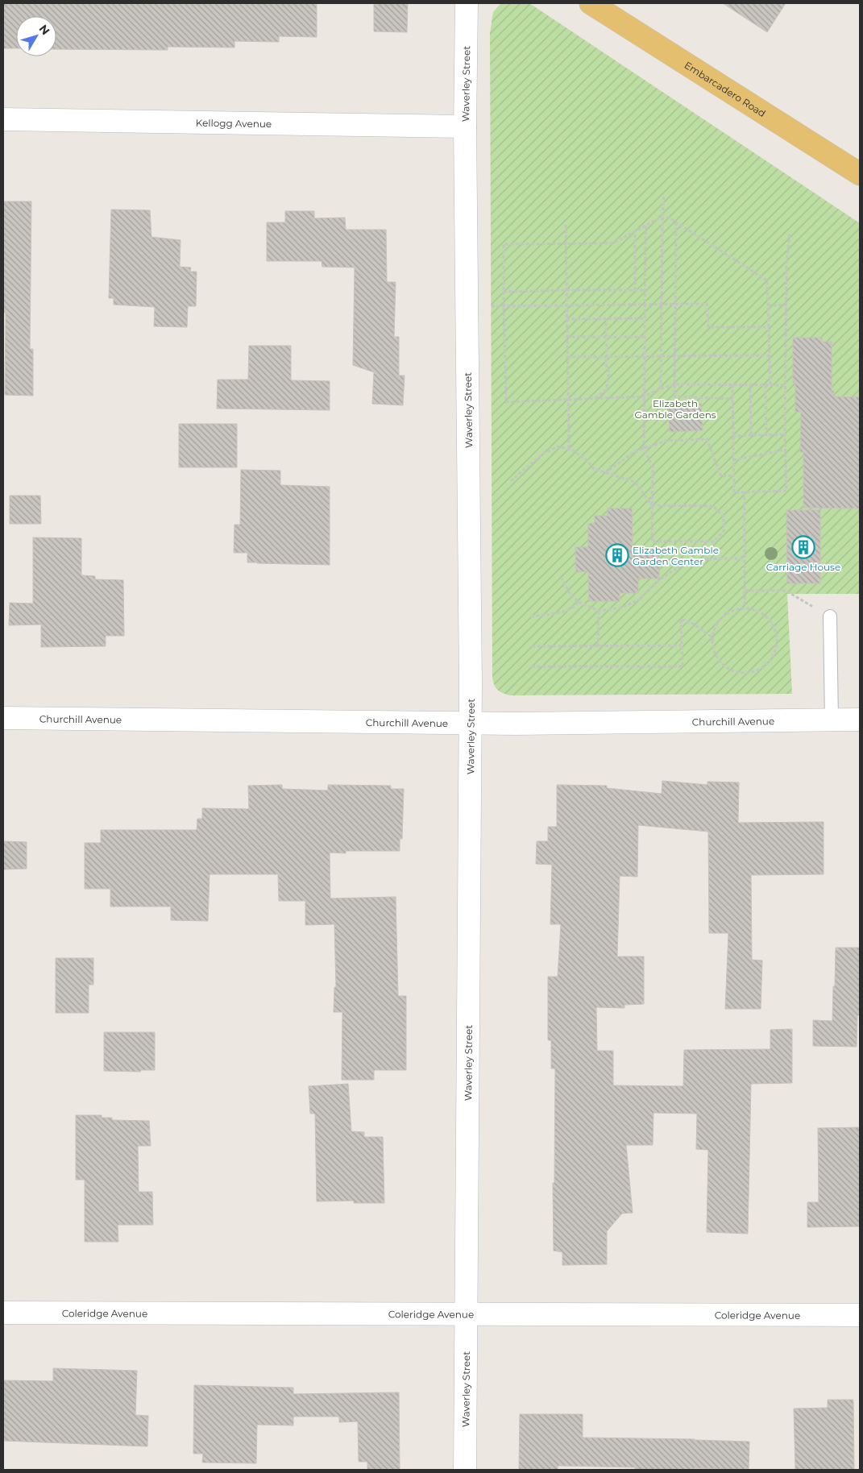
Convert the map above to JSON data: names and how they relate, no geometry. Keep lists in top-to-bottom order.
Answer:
{
  "streets": {
    "main road": ["Embarcadero Road"],
    "street": [
      "Waverley Street",
      "Kellogg Avenue",
      "Churchill Avenue",
      "Coleridge Avenue"
    ]
  },
  "crossings": [
    ["Waverley Street", "Kellogg Avenue"],
    ["Waverley Street", "Churchill Avenue"],
    ["Waverley Street", "Coleridge Avenue"]
  ],
  "parks": ["Elizabeth Gamble Gardens"],
  "places": {
    "building": ["Carriage House", "Elizabeth Gamble Garden Center"]
  },
  "north": "top right"
}
